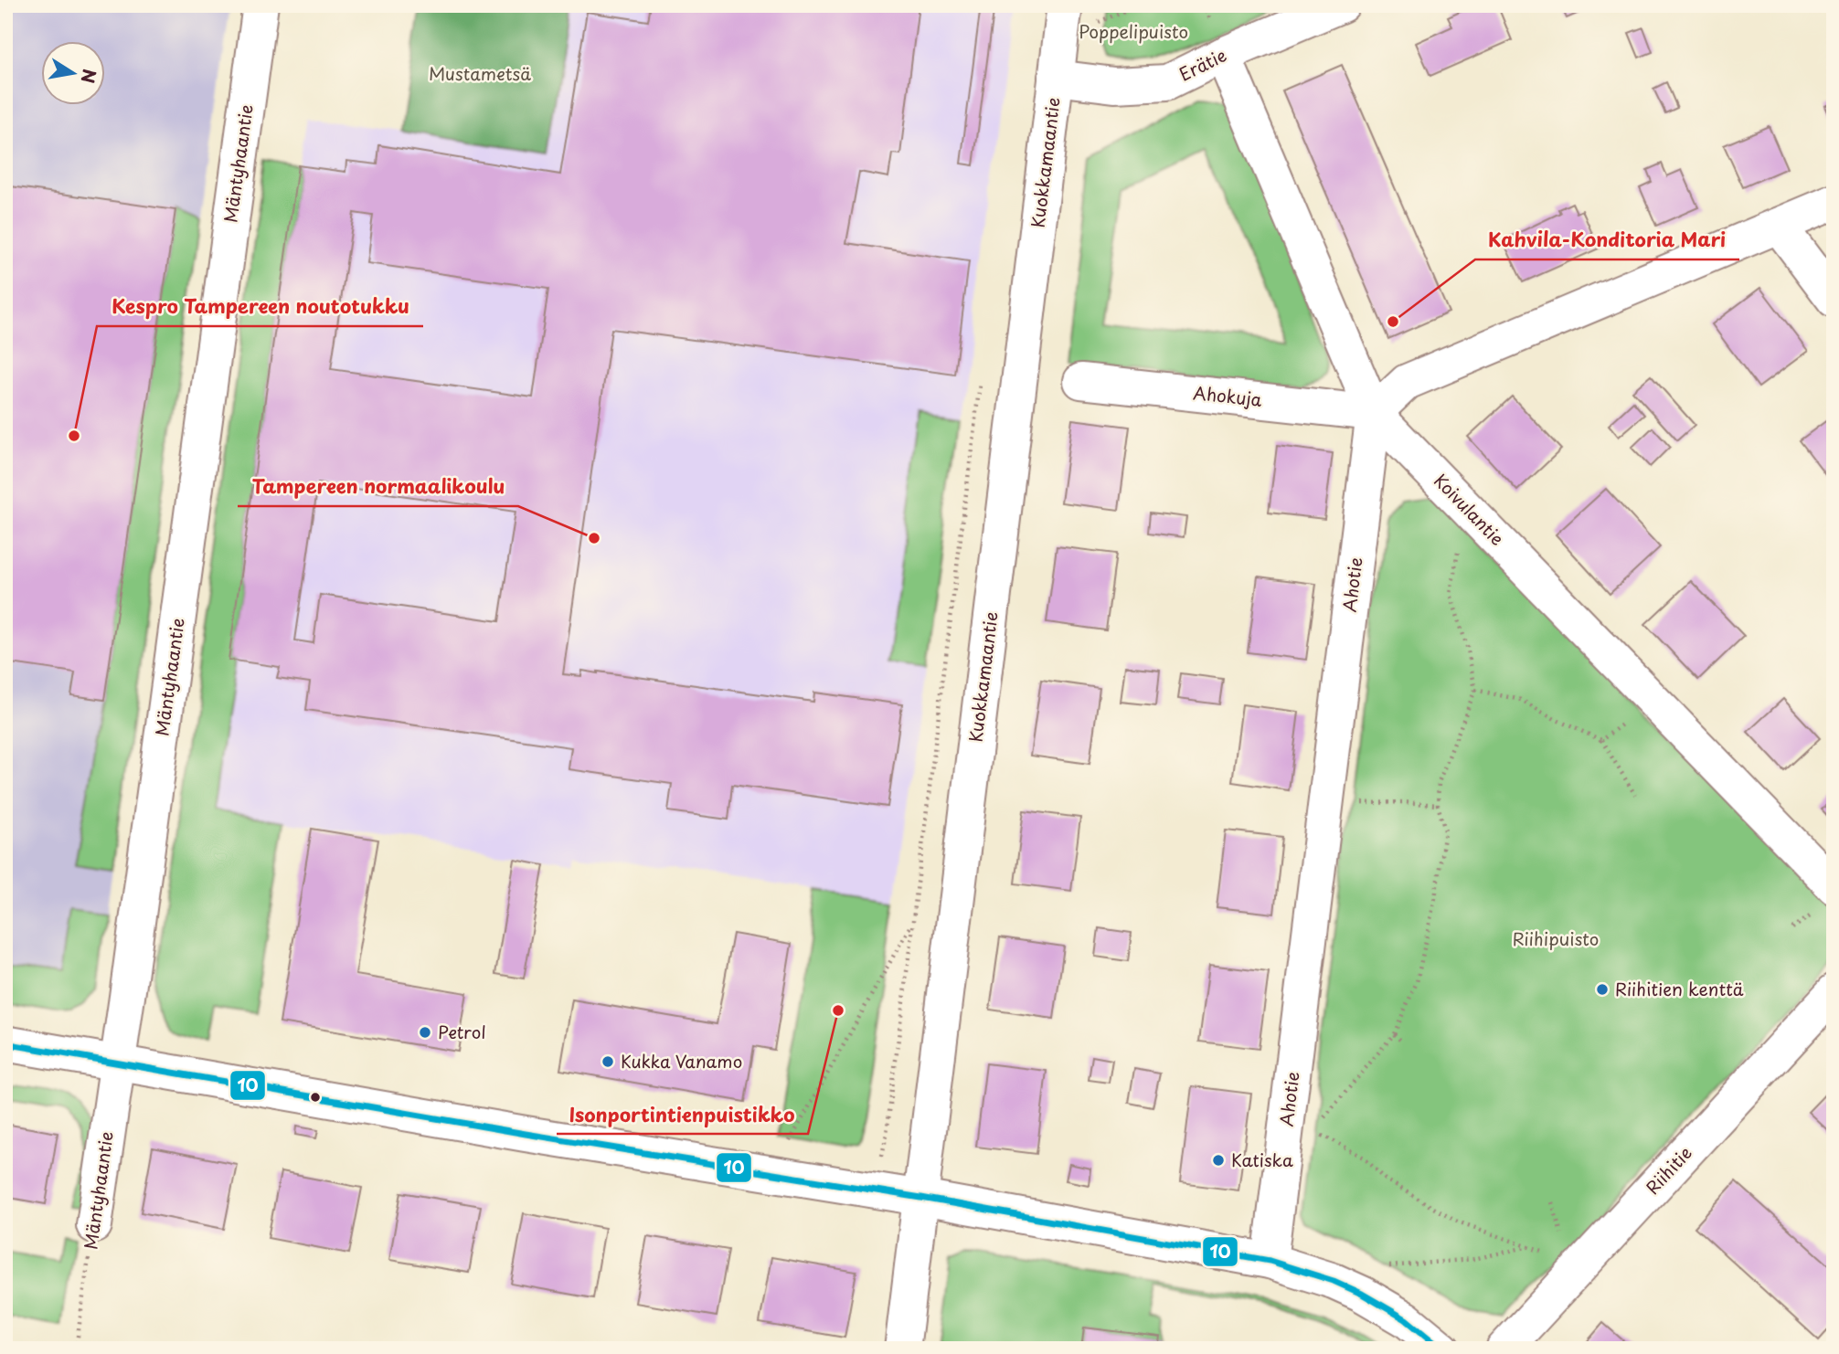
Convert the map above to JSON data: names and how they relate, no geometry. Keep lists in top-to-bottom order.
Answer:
{
  "streets": {
    "street": [
      "Erätie",
      "Kuokkamaantie",
      "Mäntyhaantie",
      "Ahokuja",
      "Koivulantie",
      "Ahotie",
      "Riihitie"
    ]
  },
  "crossings": [
    ["Erätie", "Kuokkamaantie"],
    ["Erätie", "Koivulantie"],
    ["Ahokuja", "Koivulantie"],
    ["Ahokuja", "Ahotie"],
    ["Koivulantie", "Ahotie"]
  ],
  "parks": ["Poppelipuisto", "Mustametsä", "Riihipuisto"],
  "places": [
    "Kahvila-Konditoria Mari",
    "Kespro Tampereen noutotukku",
    "Tampereen normaalikoulu",
    "Riihitien kenttä",
    "Isonportintienpuistikko",
    "Petrol",
    "Kukka Vanamo",
    "Katiska"
  ],
  "lines": ["transit line 10"],
  "north": "right"
}
